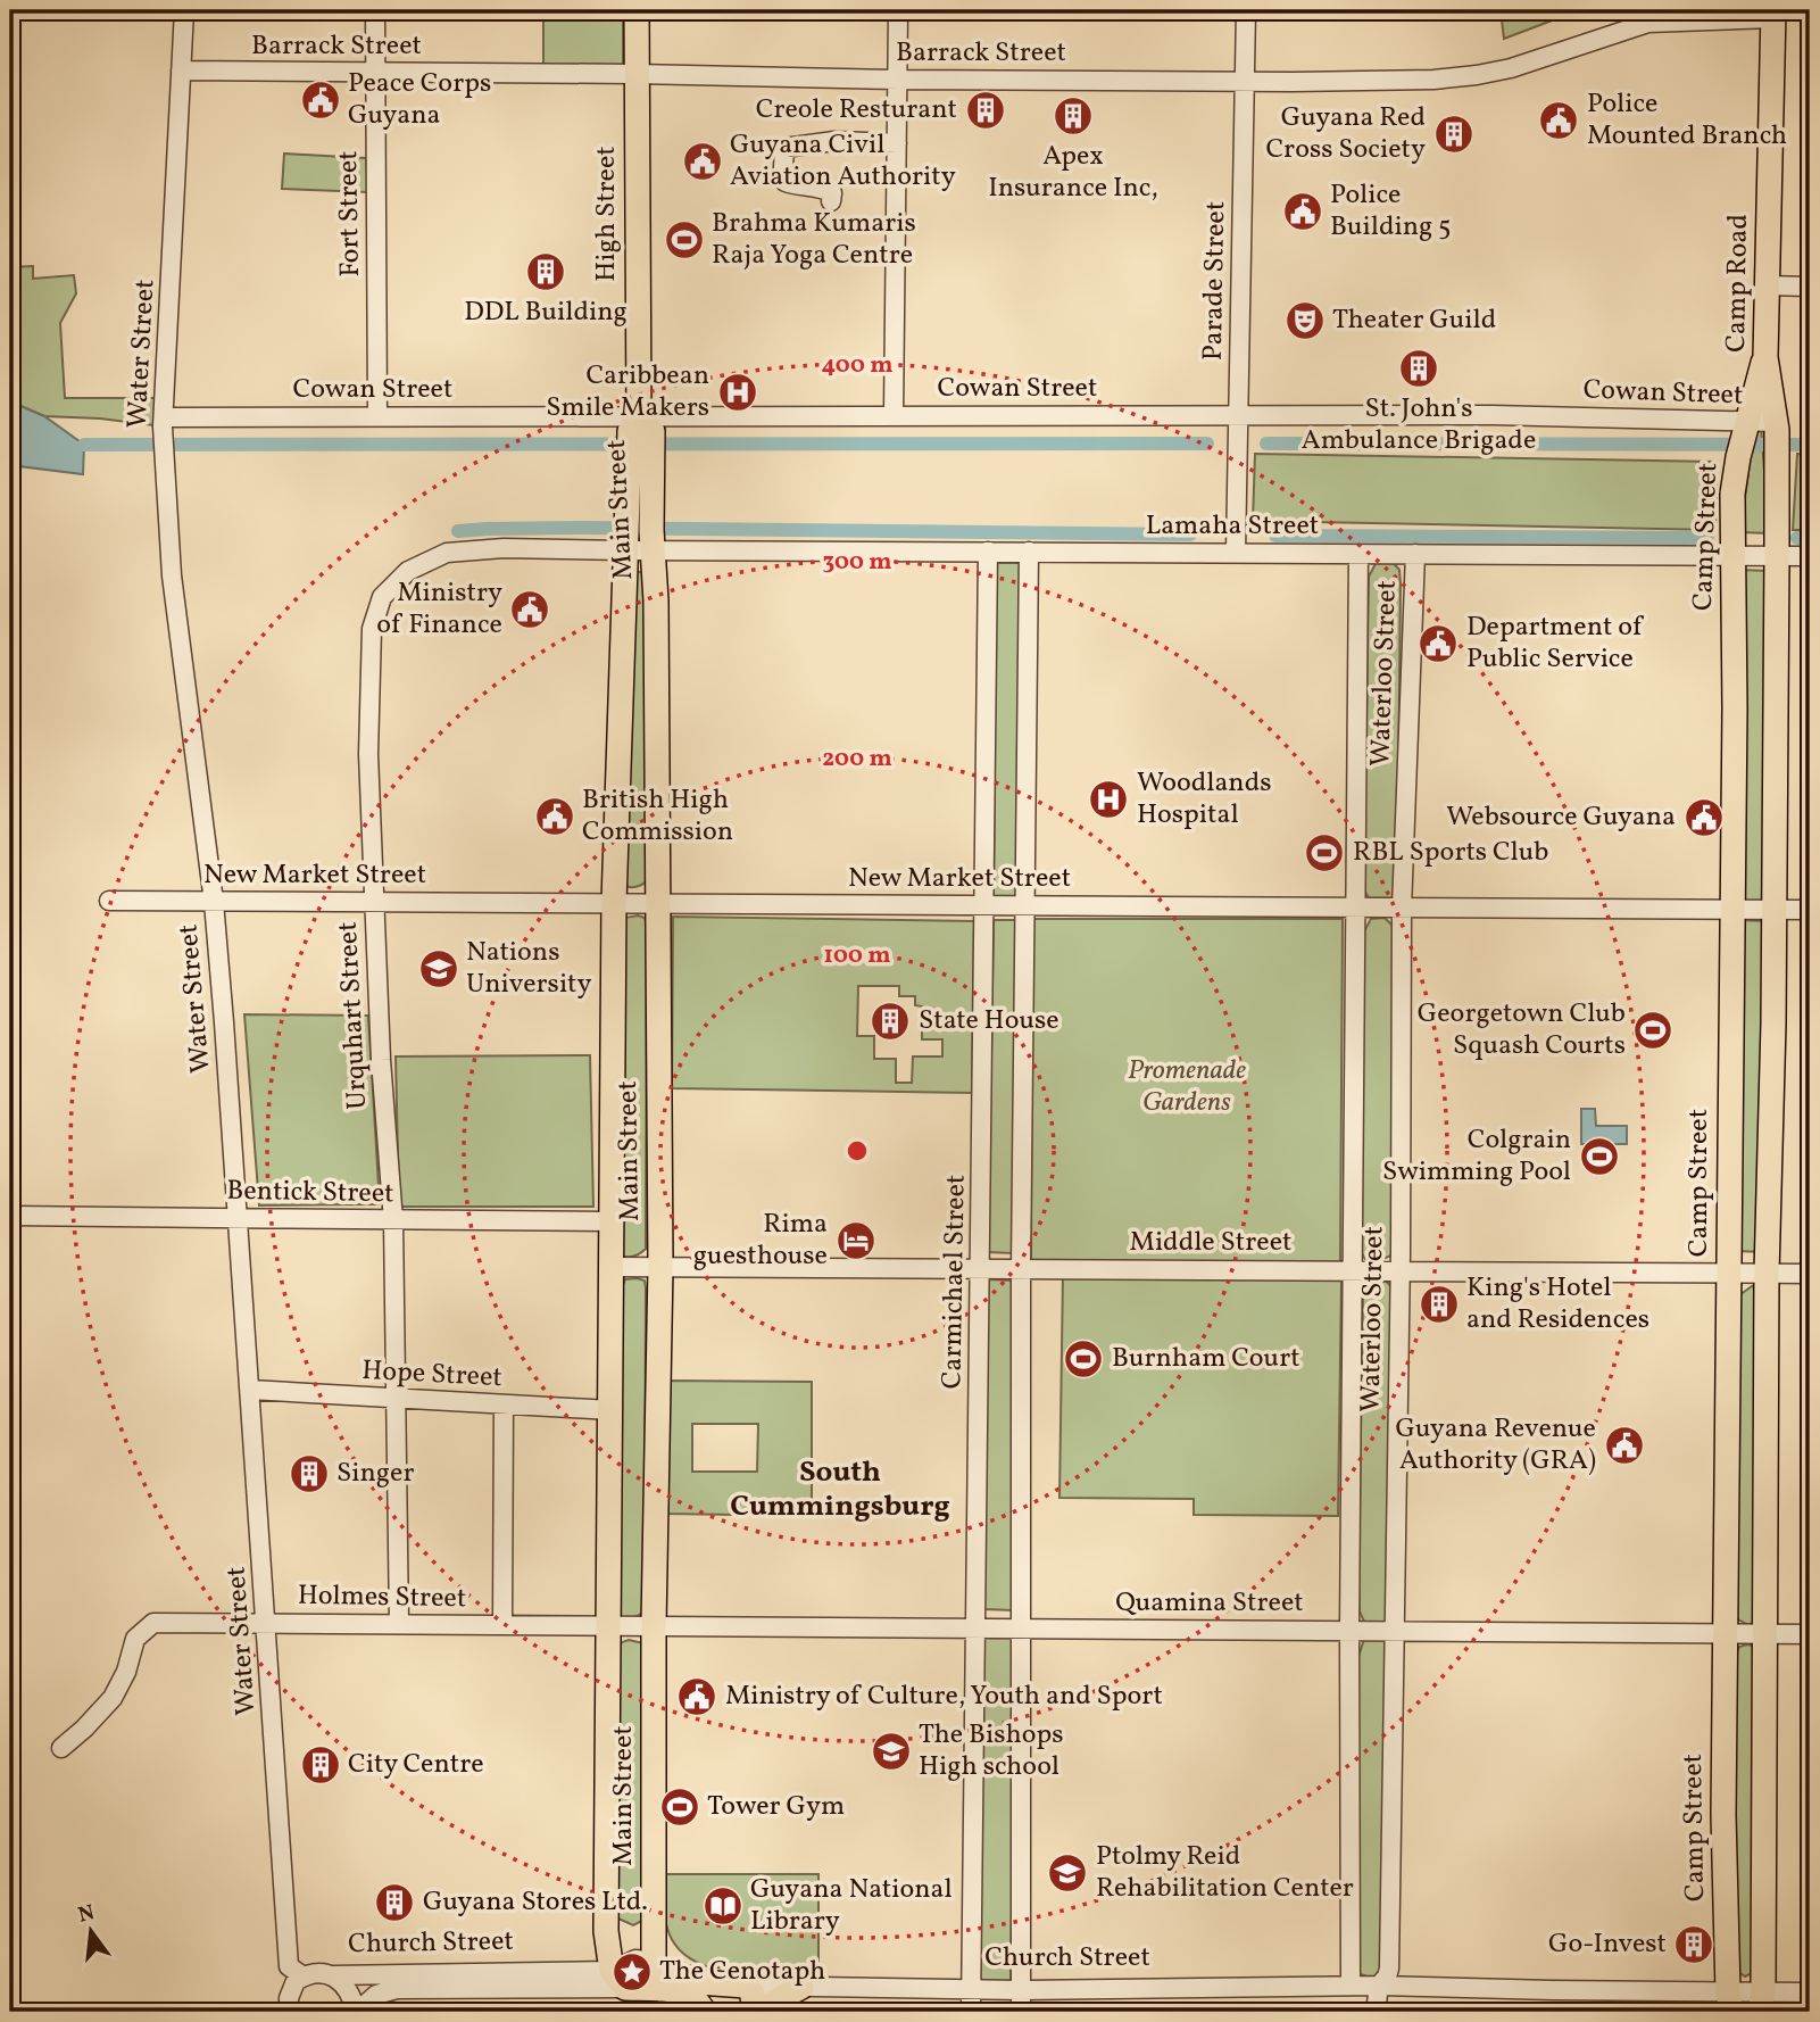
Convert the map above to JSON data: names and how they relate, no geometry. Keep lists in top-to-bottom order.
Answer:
{
  "streets": {
    "main road": [
      "High Street",
      "Camp Road",
      "Main Street",
      "Camp Street",
      "Church Street"
    ],
    "street": [
      "Barrack Street",
      "Fort Street",
      "Parade Street",
      "Water Street",
      "Cowan Street",
      "Lamaha Street",
      "Waterloo Street",
      "New Market Street",
      "Urquhart Street",
      "Bentick Street",
      "Middle Street",
      "Carmichael Street",
      "Hope Street",
      "Holmes Street",
      "Quamina Street"
    ]
  },
  "crossings": [
    ["Barrack Street", "Fort Street"],
    ["Barrack Street", "High Street"],
    ["Barrack Street", "Parade Street"],
    ["Barrack Street", "Camp Road"],
    ["Barrack Street", "Water Street"],
    ["Fort Street", "Cowan Street"],
    ["High Street", "Cowan Street"],
    ["High Street", "Main Street"],
    ["Parade Street", "Cowan Street"],
    ["Parade Street", "Lamaha Street"],
    ["Camp Road", "Cowan Street"],
    ["Camp Road", "Lamaha Street"],
    ["Camp Road", "Camp Street"],
    ["Water Street", "Cowan Street"],
    ["Water Street", "New Market Street"],
    ["Water Street", "Bentick Street"],
    ["Water Street", "Hope Street"],
    ["Water Street", "Holmes Street"],
    ["Water Street", "Church Street"],
    ["Cowan Street", "Main Street"],
    ["Cowan Street", "Camp Street"],
    ["Main Street", "Lamaha Street"],
    ["Main Street", "New Market Street"],
    ["Main Street", "Urquhart Street"],
    ["Main Street", "Bentick Street"],
    ["Main Street", "Middle Street"],
    ["Main Street", "Hope Street"],
    ["Main Street", "Holmes Street"],
    ["Main Street", "Quamina Street"],
    ["Main Street", "Church Street"],
    ["Lamaha Street", "Camp Street"],
    ["Lamaha Street", "Waterloo Street"],
    ["Lamaha Street", "Urquhart Street"],
    ["Lamaha Street", "Carmichael Street"],
    ["Camp Street", "New Market Street"],
    ["Camp Street", "Middle Street"],
    ["Camp Street", "Quamina Street"],
    ["Camp Street", "Church Street"],
    ["Waterloo Street", "New Market Street"],
    ["Waterloo Street", "Middle Street"],
    ["Waterloo Street", "Quamina Street"],
    ["Waterloo Street", "Church Street"],
    ["New Market Street", "Urquhart Street"],
    ["New Market Street", "Carmichael Street"],
    ["Urquhart Street", "Bentick Street"],
    ["Urquhart Street", "Hope Street"],
    ["Urquhart Street", "Holmes Street"],
    ["Middle Street", "Carmichael Street"],
    ["Carmichael Street", "Quamina Street"],
    ["Carmichael Street", "Church Street"],
    ["Holmes Street", "Quamina Street"]
  ],
  "districts": ["South Cummingsburg"],
  "parks": ["Promenade Gardens"],
  "places": {
    "public building": [
      "Peace Corps Guyana",
      "Police Mounted Branch",
      "Guyana Civil Aviation Authority",
      "Police Building 5",
      "Ministry of Finance",
      "Department of Public Service",
      "British High Commission",
      "Websource Guyana",
      "Guyana Revenue Authority (GRA)",
      "Ministry of Culture, Youth and Sport"
    ],
    "building": [
      "Creole Resturant",
      "Apex Insurance Inc,",
      "Guyana Red Cross Society",
      "DDL Building",
      "St. John's Ambulance Brigade",
      "State House",
      "King's Hotel and Residences",
      "Singer",
      "City Centre",
      "Guyana Stores Ltd.",
      "Go-Invest"
    ],
    "sports": [
      "Brahma Kumaris Raja Yoga Centre",
      "RBL Sports Club",
      "Georgetown Club Squash Courts",
      "Colgrain Swimming Pool",
      "Burnham Court",
      "Tower Gym"
    ],
    "theatre": ["Theater Guild"],
    "hospital": ["Caribbean Smile Makers", "Woodlands Hospital"],
    "school or university": ["Nations University", "The Bishops High school", "Ptolmy Reid Rehabilitation Center"],
    "hotel": ["Rima guesthouse"],
    "library": ["Guyana National Library"],
    "place": ["The Cenotaph"]
  },
  "north": "top",
  "rings": [
    "400 m",
    "300 m",
    "200 m",
    "100 m"
  ]
}
